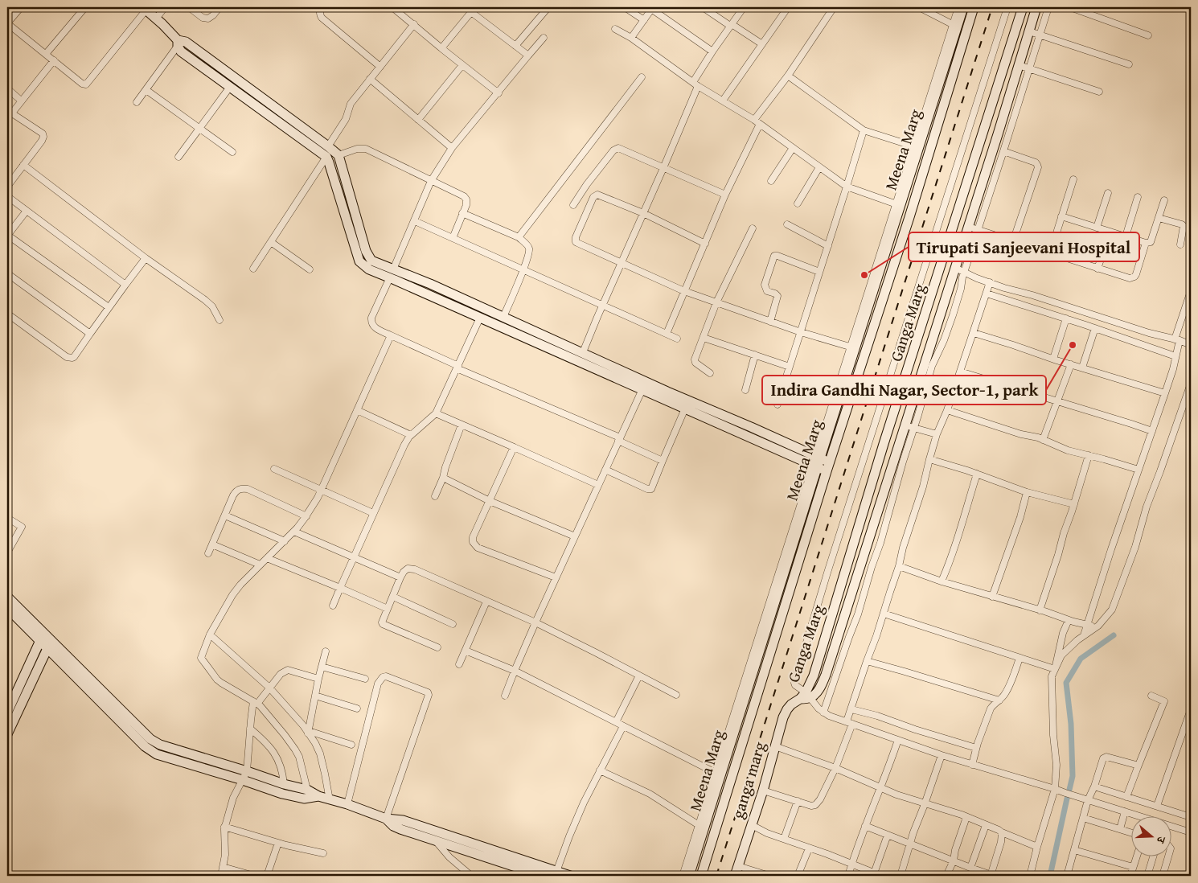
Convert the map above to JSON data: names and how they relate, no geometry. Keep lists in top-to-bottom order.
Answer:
{
  "streets": {
    "street": ["Meena Marg", "Ganga Marg", "ganga marg"]
  },
  "crossings": [
    ["Ganga Marg", "ganga marg"]
  ],
  "places": ["Tirupati Sanjeevani Hospital", "Indira Gandhi Nagar, Sector-1, park"],
  "north": "right"
}
